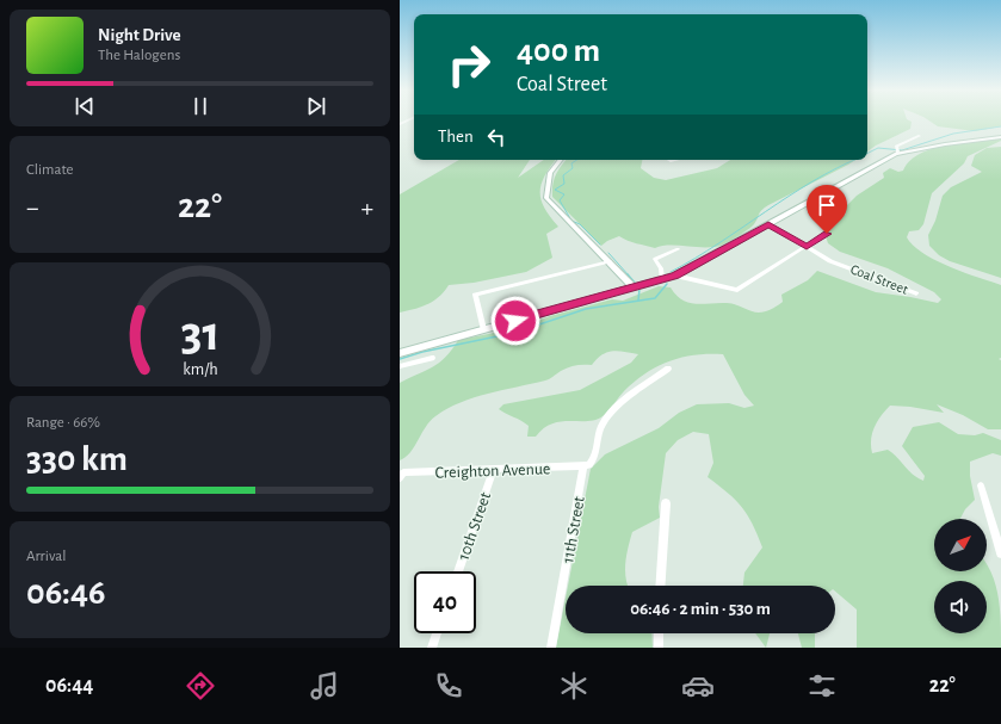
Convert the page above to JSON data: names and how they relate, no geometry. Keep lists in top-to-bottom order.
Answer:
{
  "streets": {
    "street": [
      "Coal Street",
      "Creighton Avenue",
      "10th Street",
      "11th Street"
    ]
  },
  "crossings": [
    ["Creighton Avenue", "10th Street"],
    ["Creighton Avenue", "11th Street"]
  ],
  "north": "top right",
  "page": {
    "turn": ["400 m", "Coal Street"],
    "song": ["Night Drive", "The Halogens"],
    "then": "Then",
    "tile": [
      "Climate",
      ["Range · 66%", "330 km"],
      ["Arrival", "06:46"]
    ],
    "heat": ["−", "22°", "+"],
    "limit": "40",
    "trip": "06:46 · 2 min · 530 m",
    "tabs": ["06:44", "22°"],
    "gauge": ["31", "km/h"]
  }
}
